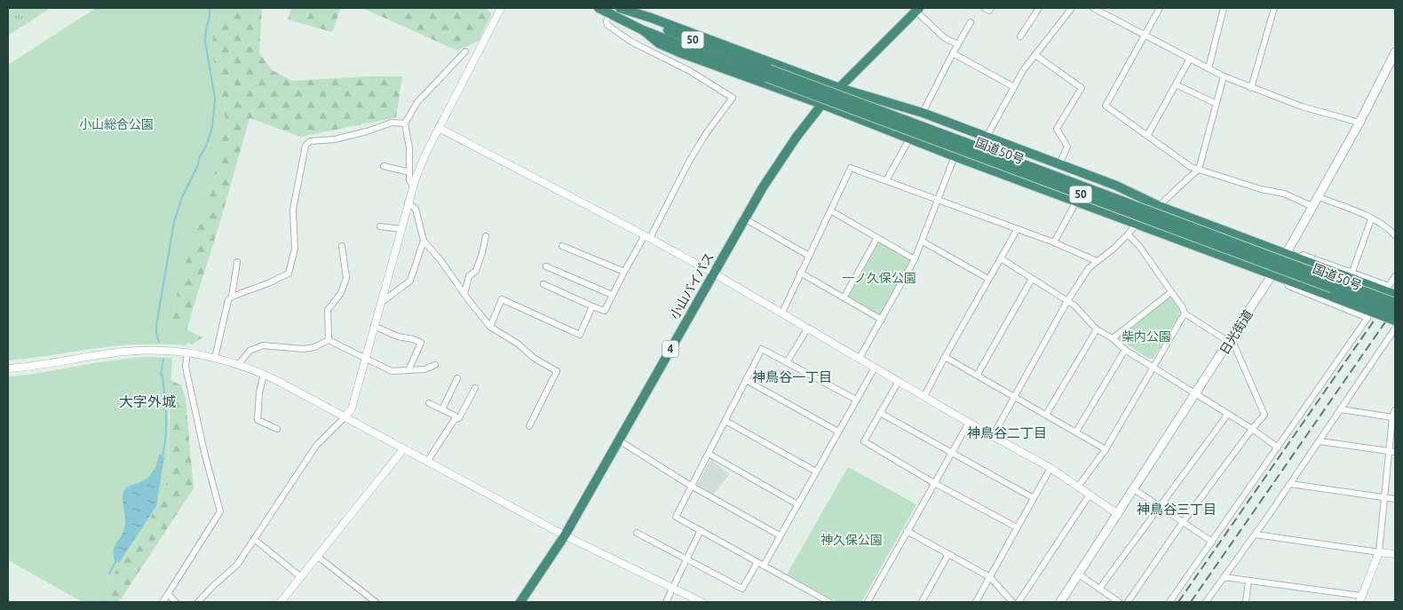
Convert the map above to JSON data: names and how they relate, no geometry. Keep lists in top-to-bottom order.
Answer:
{
  "streets": {
    "highway": [
      "50",
      "国道50号",
      "小山バイパス",
      "4"
    ],
    "main road": ["日光街道"]
  },
  "districts": [
    "神鳥谷一丁目",
    "大字外城",
    "神鳥谷二丁目",
    "神鳥谷三丁目"
  ],
  "parks": [
    "小山総合公園",
    "一ノ久保公園",
    "柴内公園",
    "神久保公園"
  ]
}
